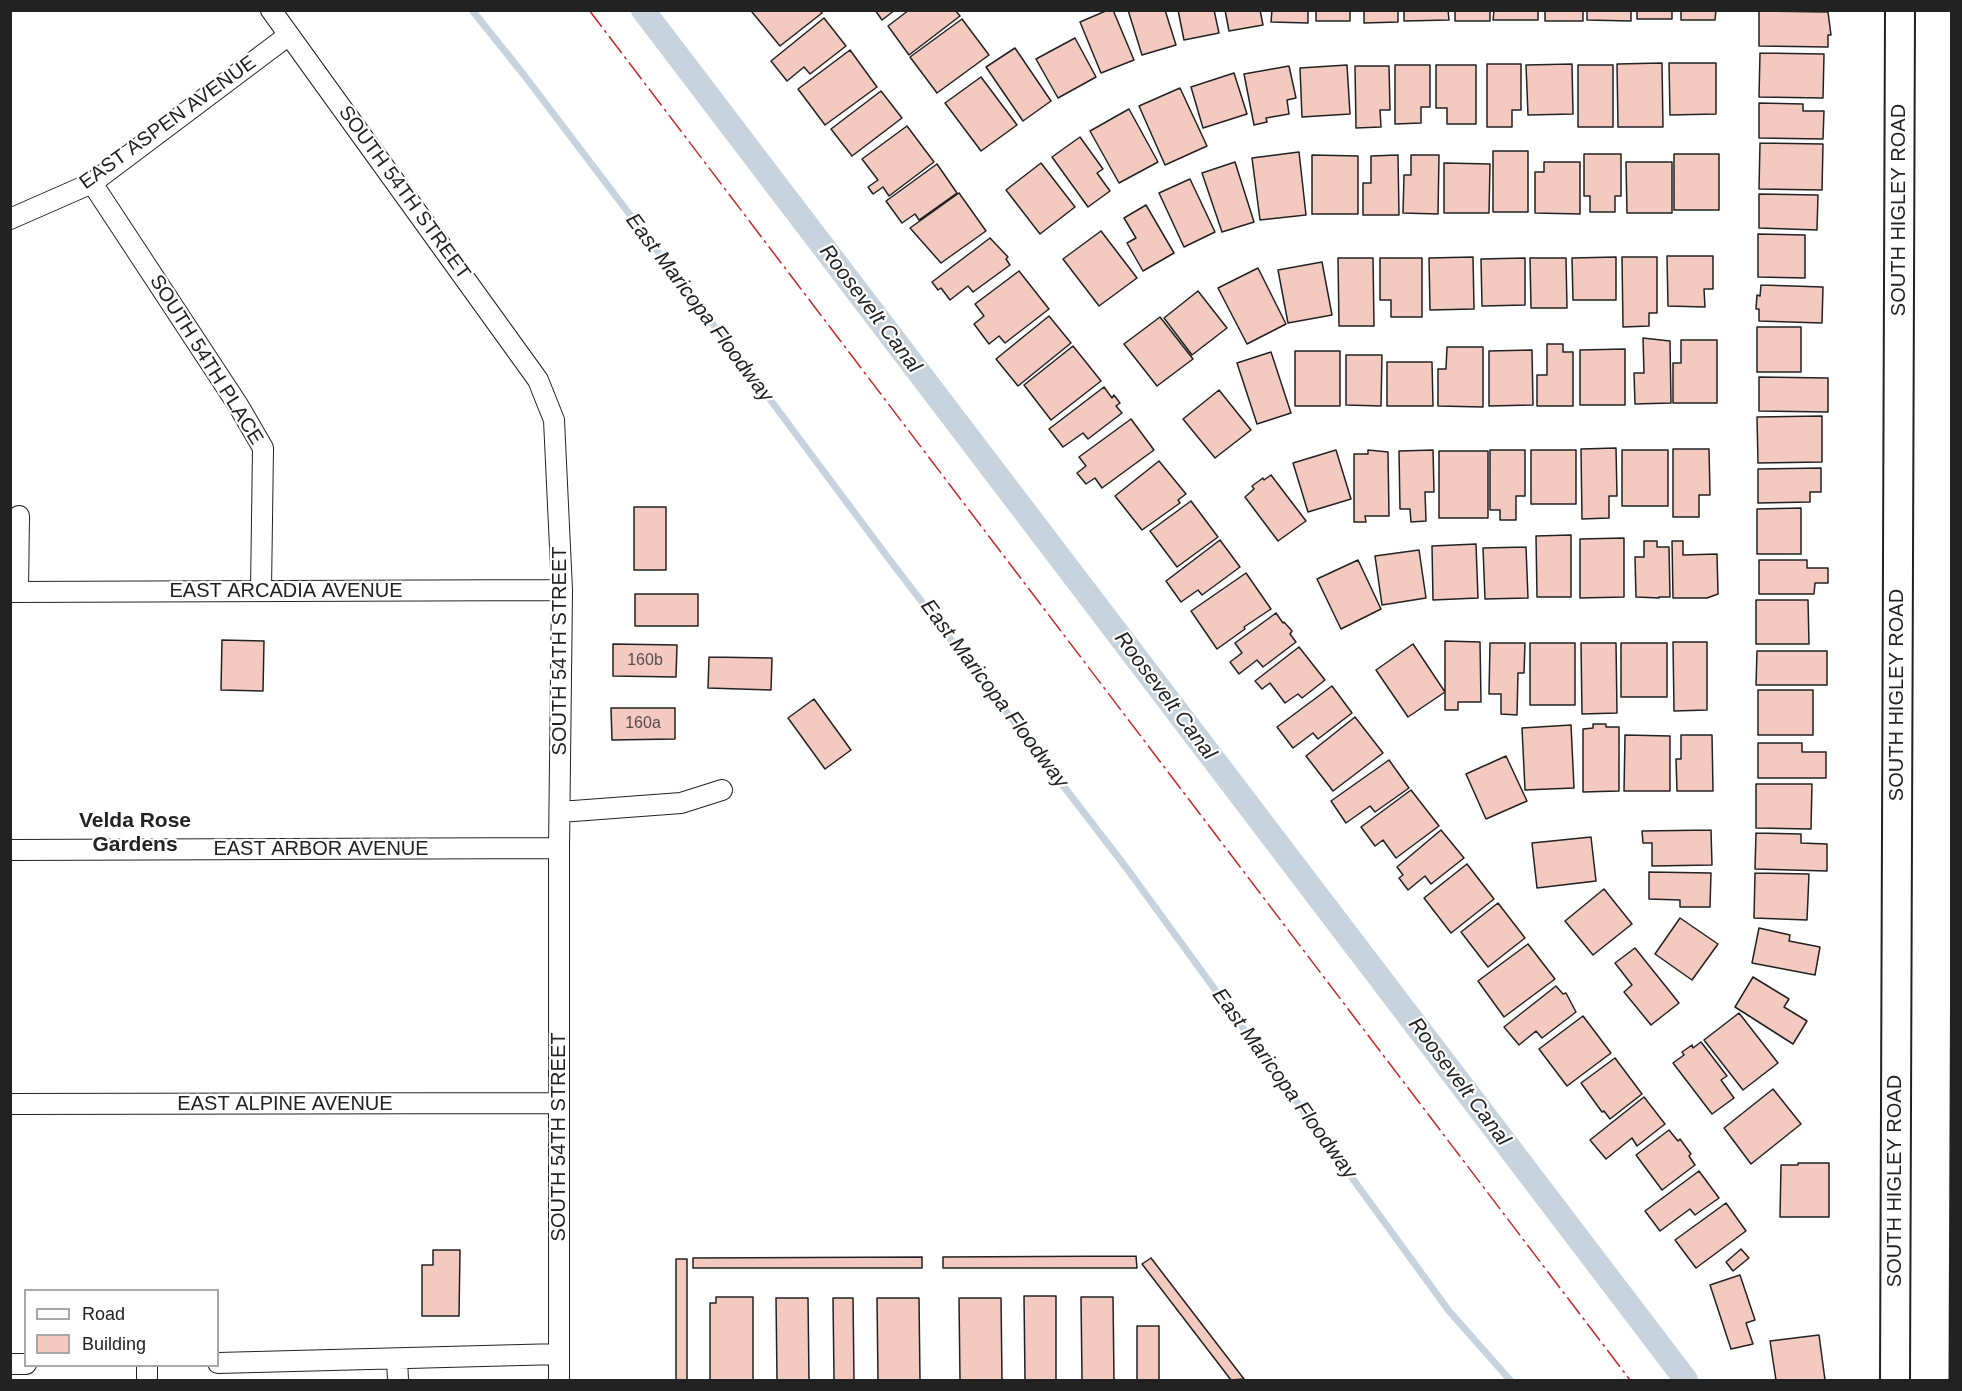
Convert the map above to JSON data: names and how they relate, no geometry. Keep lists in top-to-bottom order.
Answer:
{
  "streets": {
    "main road": ["SOUTH HIGLEY ROAD"],
    "street": [
      "EAST ASPEN AVENUE",
      "SOUTH 54TH STREET",
      "SOUTH 54TH PLACE",
      "EAST ARCADIA AVENUE",
      "EAST ARBOR AVENUE",
      "EAST ALPINE AVENUE"
    ]
  },
  "crossings": [
    ["EAST ASPEN AVENUE", "SOUTH 54TH STREET"],
    ["EAST ASPEN AVENUE", "SOUTH 54TH PLACE"],
    ["SOUTH 54TH STREET", "EAST ARCADIA AVENUE"],
    ["SOUTH 54TH STREET", "EAST ARBOR AVENUE"],
    ["SOUTH 54TH STREET", "EAST ALPINE AVENUE"],
    ["SOUTH 54TH PLACE", "EAST ARCADIA AVENUE"]
  ],
  "districts": ["Velda Rose Gardens"],
  "water": ["East Maricopa Floodway", "Roosevelt Canal"],
  "house_numbers": ["160b", "160a"],
  "legend": ["Road", "Building"]
}
